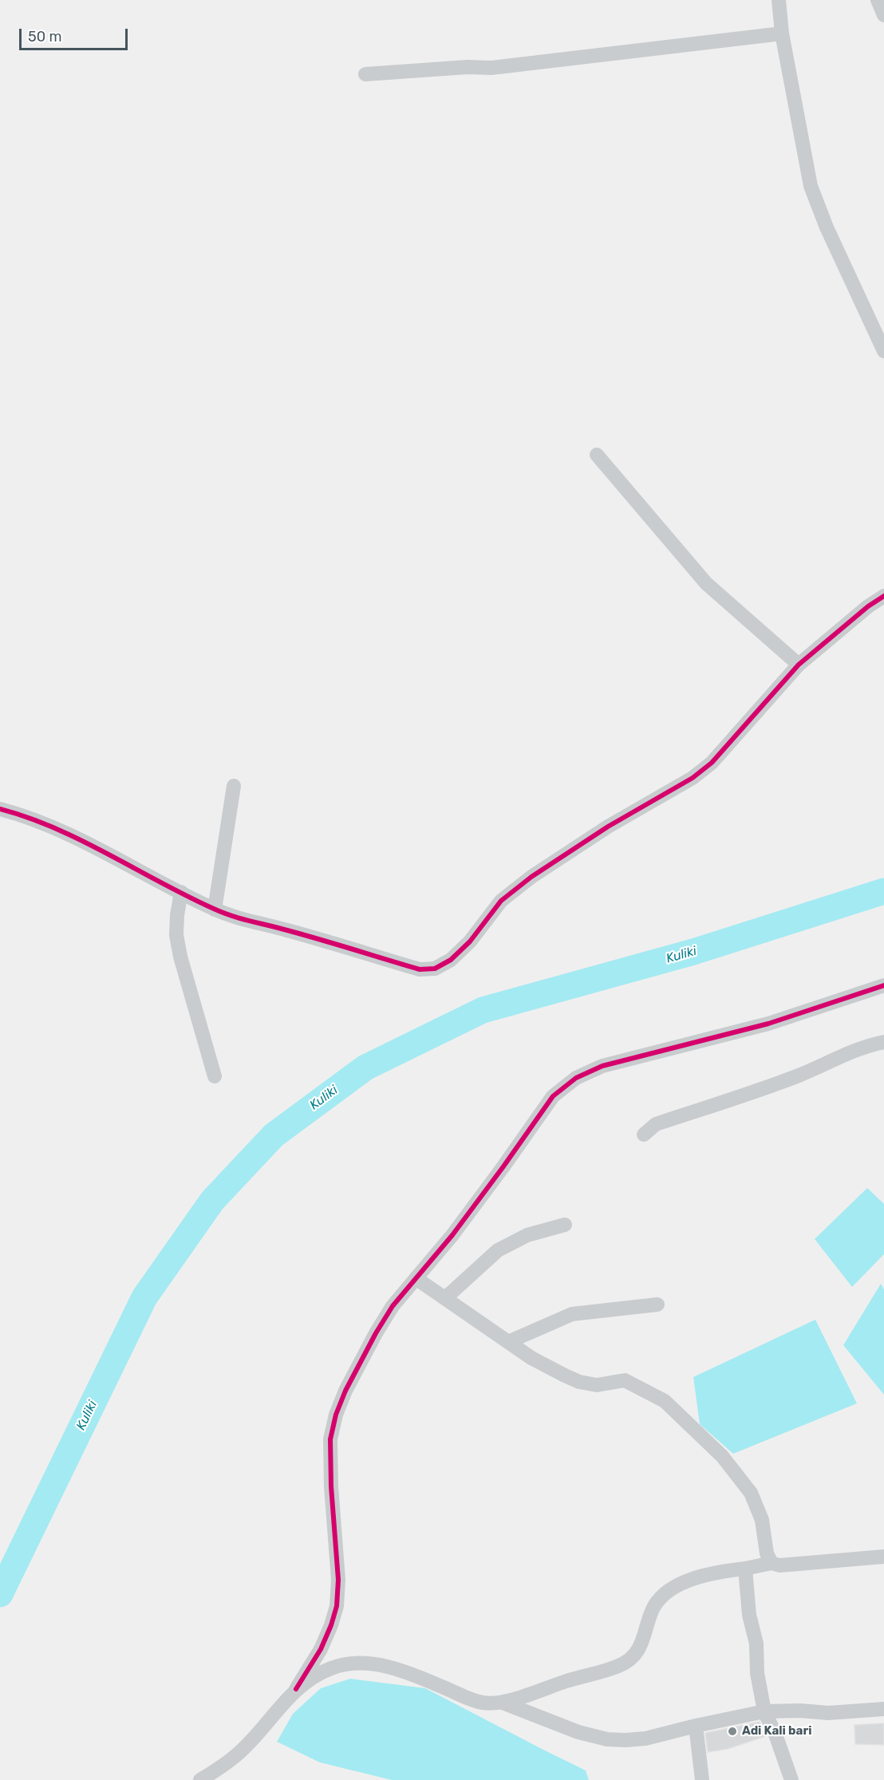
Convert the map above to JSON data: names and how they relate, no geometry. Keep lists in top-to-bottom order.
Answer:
{
  "water": ["Kuliki"],
  "places": ["Adi Kali bari"],
  "scale_bar": "50 m"
}
